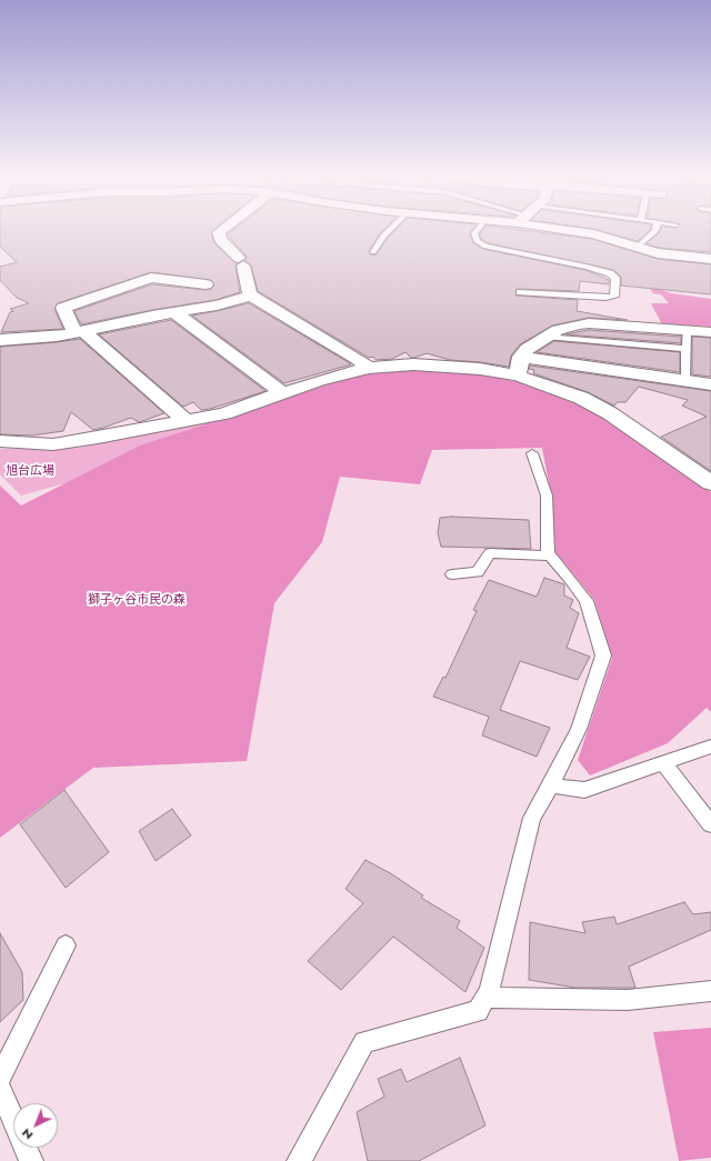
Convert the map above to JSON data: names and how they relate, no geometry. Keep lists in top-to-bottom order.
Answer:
{
  "parks": ["旭台広場", "獅子ヶ谷市民の森"],
  "north": "bottom left"
}
